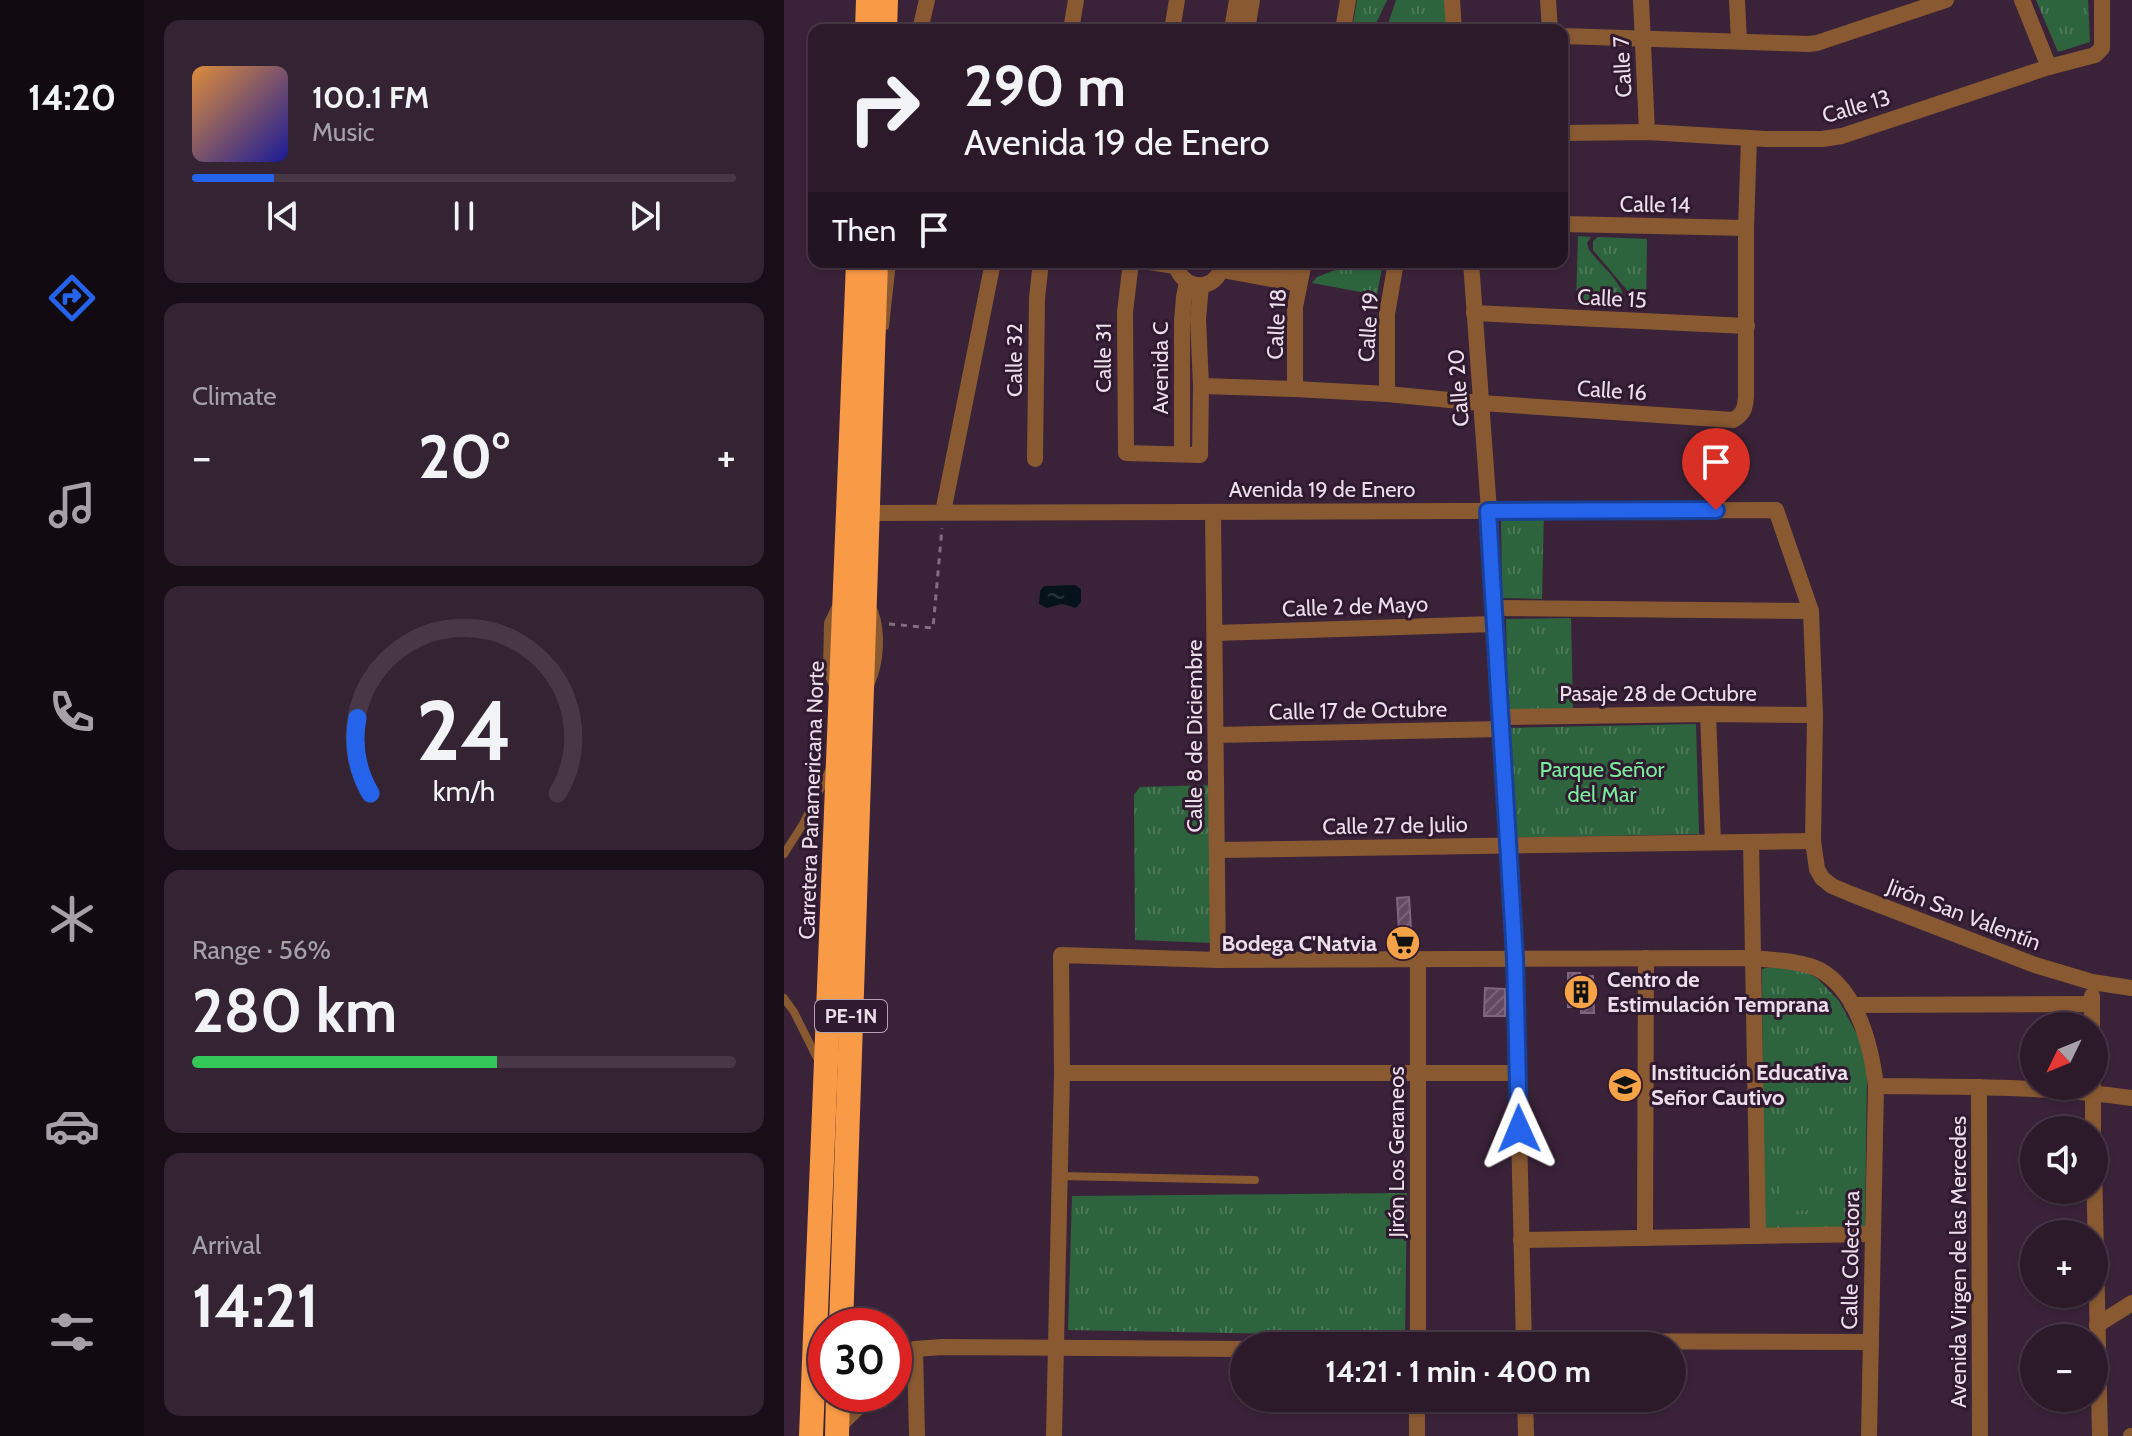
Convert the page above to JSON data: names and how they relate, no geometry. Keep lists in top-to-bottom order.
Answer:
{
  "streets": {
    "highway": ["Carretera Panamericana Norte", "PE-1N"],
    "street": [
      "Calle 7",
      "Calle 13",
      "Calle 14",
      "Calle 15",
      "Calle 18",
      "Calle 19",
      "Calle 31",
      "Calle 32",
      "Avenida C",
      "Calle 20",
      "Calle 16",
      "Avenida 19 de Enero",
      "Calle 2 de Mayo",
      "Pasaje 28 de Octubre",
      "Calle 17 de Octubre",
      "Calle 8 de Diciembre",
      "Calle 27 de Julio",
      "Jirón San Valentín",
      "Jirón Los Geraneos",
      "Calle Colectora",
      "Avenida Virgen de las Mercedes"
    ]
  },
  "crossings": [
    ["Calle 7", "Calle 13"],
    ["Calle 13", "Calle 16"],
    ["Calle 14", "Calle 16"],
    ["Calle 15", "Calle 20"],
    ["Calle 15", "Calle 16"],
    ["Calle 18", "Calle 16"],
    ["Calle 19", "Calle 16"],
    ["Calle 31", "Avenida C"],
    ["Avenida C", "Calle 16"],
    ["Calle 20", "Calle 16"],
    ["Calle 20", "Avenida 19 de Enero"],
    ["Calle 20", "Calle 2 de Mayo"],
    ["Calle 20", "Pasaje 28 de Octubre"],
    ["Calle 20", "Calle 17 de Octubre"],
    ["Calle 20", "Calle 27 de Julio"],
    ["Calle 20", "Calle Colectora"],
    ["Avenida 19 de Enero", "Calle 8 de Diciembre"],
    ["Avenida 19 de Enero", "Carretera Panamericana Norte"],
    ["Avenida 19 de Enero", "Jirón San Valentín"],
    ["Calle 2 de Mayo", "Calle 8 de Diciembre"],
    ["Calle 2 de Mayo", "Jirón San Valentín"],
    ["Pasaje 28 de Octubre", "Calle 17 de Octubre"],
    ["Pasaje 28 de Octubre", "Jirón San Valentín"],
    ["Calle 17 de Octubre", "Calle 8 de Diciembre"],
    ["Calle 8 de Diciembre", "Calle 27 de Julio"],
    ["Calle 8 de Diciembre", "Calle Colectora"],
    ["Calle 27 de Julio", "Jirón San Valentín"],
    ["Jirón Los Geraneos", "Calle Colectora"]
  ],
  "parks": ["Parque Señor del Mar"],
  "places": {
    "supermarket": ["Bodega C'Natvia"],
    "building": ["Centro de Estimulación Temprana"],
    "school or university": ["Institución Educativa Señor Cautivo"]
  },
  "north": "bottom left",
  "page": {
    "tabs": "14:20",
    "turn": ["290 m", "Avenida 19 de Enero"],
    "song": ["100.1 FM", "Music"],
    "then": "Then",
    "tile": [
      "Climate",
      ["Range · 56%", "280 km"],
      ["Arrival", "14:21"]
    ],
    "heat": ["−", "20°", "+"],
    "map_buttons": ["+", "−"],
    "limit": "30",
    "trip": "14:21 · 1 min · 400 m",
    "gauge": ["24", "km/h"]
  }
}
